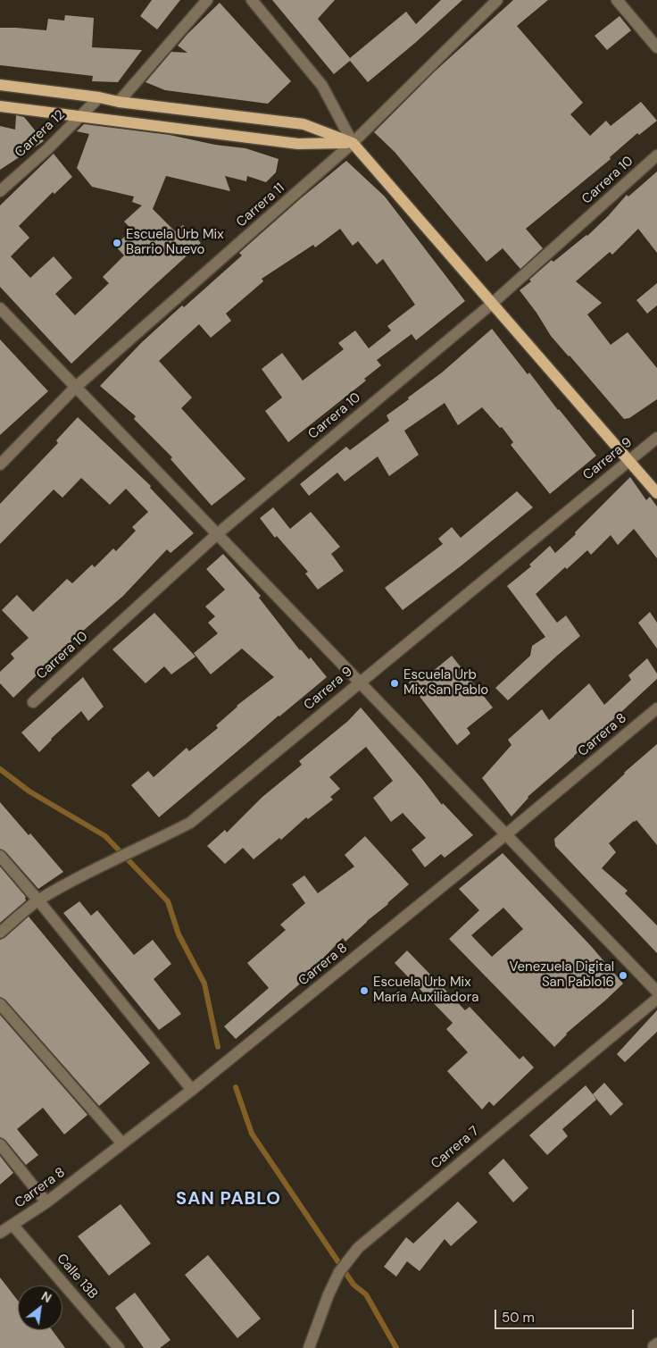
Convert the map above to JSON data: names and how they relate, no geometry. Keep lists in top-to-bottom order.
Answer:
{
  "streets": {
    "street": [
      "Carrera 12",
      "Carrera 10",
      "Carrera 11",
      "Carrera 9",
      "Carrera 8",
      "Carrera 7",
      "Calle 13B"
    ]
  },
  "crossings": [
    ["Carrera 8", "Calle 13B"]
  ],
  "districts": ["SAN PABLO"],
  "places": [
    "Escuela Urb Mix Barrio Nuevo",
    "Escuela Urb Mix San Pablo",
    "Venezuela Digital San Pablo16",
    "Escuela Urb Mix María Auxiliadora"
  ],
  "scale_bar": "50 m",
  "north": "top right"
}
